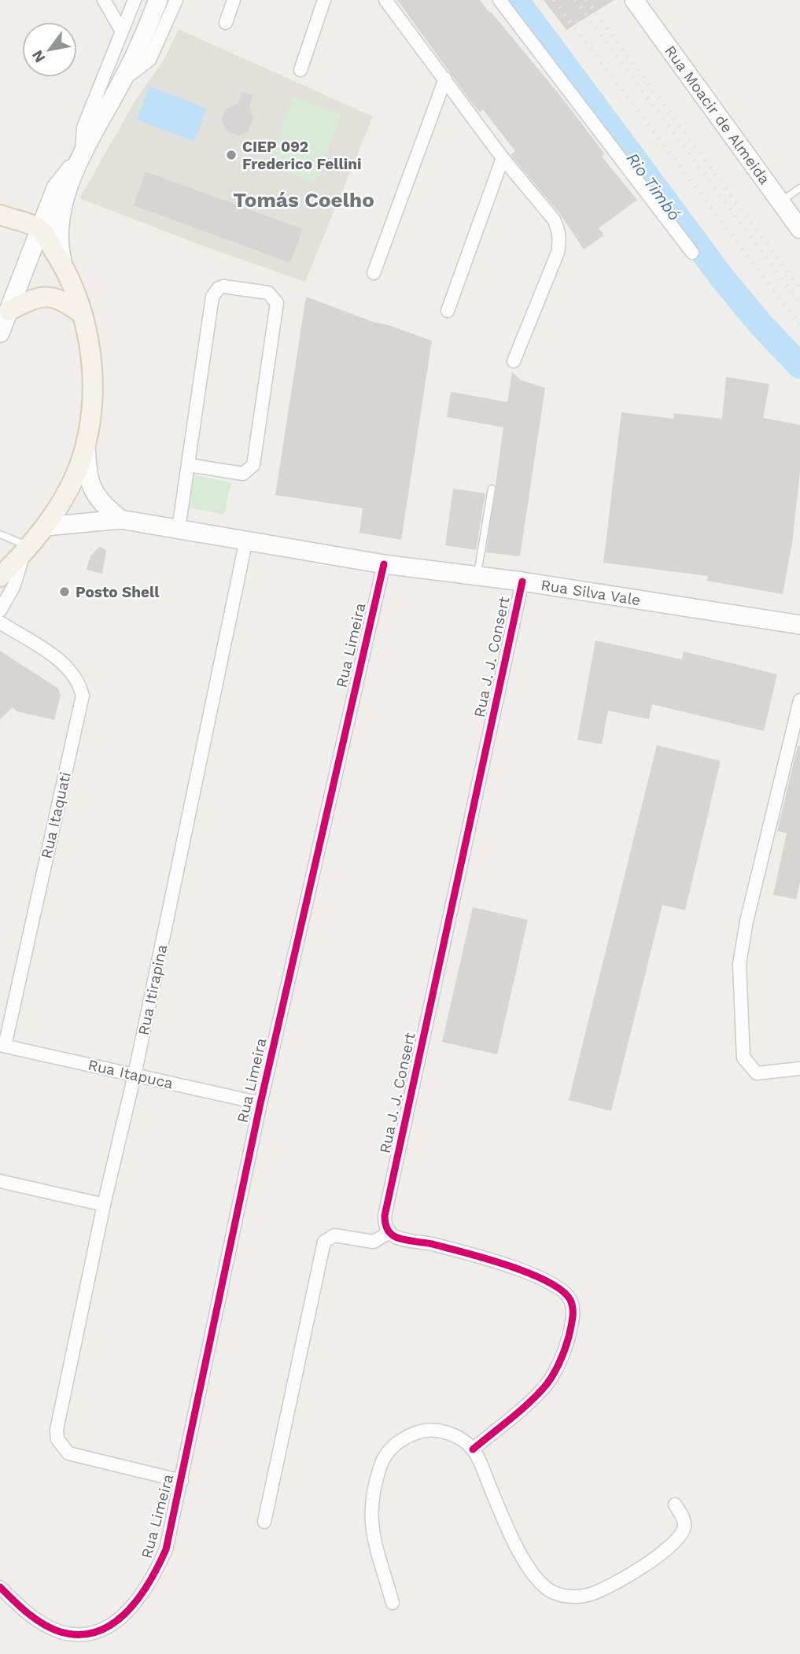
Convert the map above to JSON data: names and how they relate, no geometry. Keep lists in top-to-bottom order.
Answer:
{
  "streets": {
    "street": [
      "Rua Moacir de Almeida",
      "Rua Silva Vale",
      "Rua Limeira",
      "Rua J. J. Consert",
      "Rua Itaquati",
      "Rua Itirapina",
      "Rua Itapuca"
    ]
  },
  "crossings": [
    ["Rua Silva Vale", "Rua Limeira"],
    ["Rua Silva Vale", "Rua J. J. Consert"],
    ["Rua Silva Vale", "Rua Itirapina"],
    ["Rua Limeira", "Rua Itirapina"],
    ["Rua Limeira", "Rua Itapuca"],
    ["Rua Itaquati", "Rua Itapuca"],
    ["Rua Itirapina", "Rua Itapuca"]
  ],
  "districts": ["Tomás Coelho"],
  "water": ["Rio Timbó"],
  "places": ["CIEP 092 Frederico Fellini", "Posto Shell"],
  "north": "bottom left"
}
